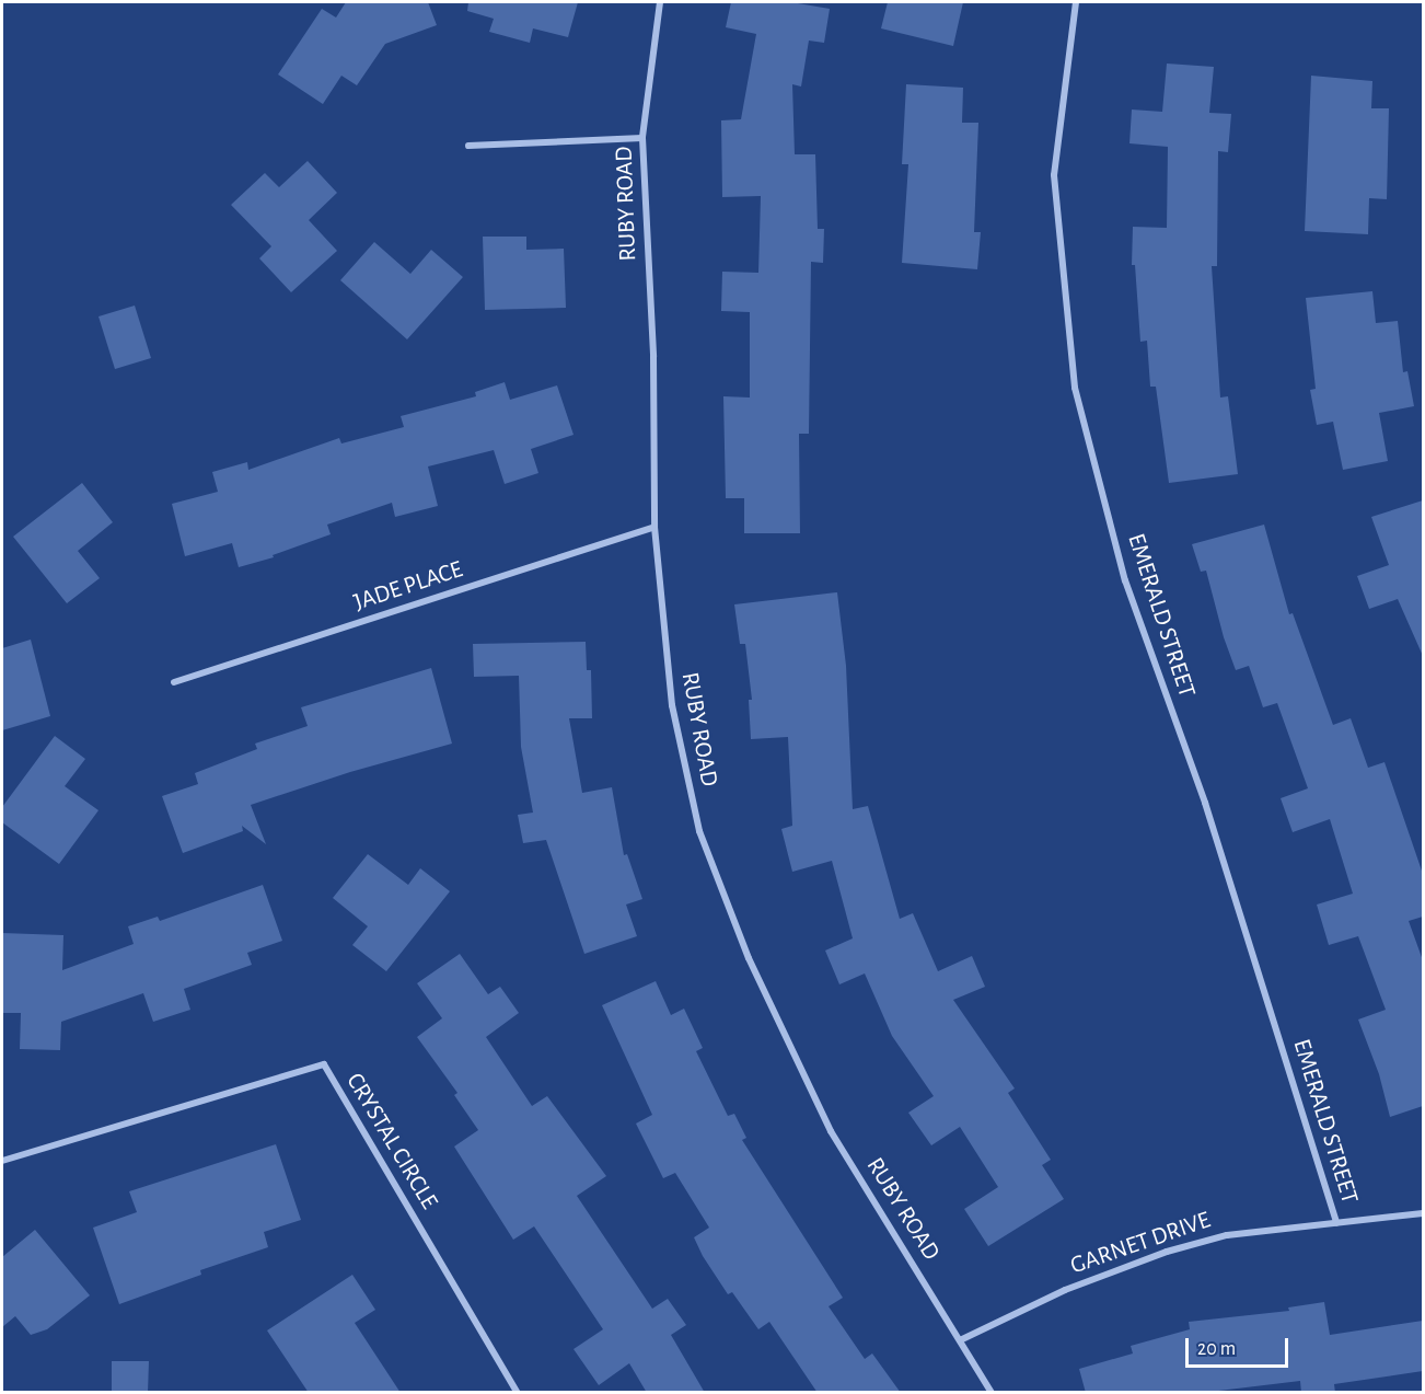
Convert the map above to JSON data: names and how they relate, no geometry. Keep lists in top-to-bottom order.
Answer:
{
  "streets": {
    "street": [
      "RUBY ROAD",
      "JADE PLACE",
      "EMERALD STREET",
      "CRYSTAL CIRCLE",
      "GARNET DRIVE"
    ]
  },
  "crossings": [
    ["RUBY ROAD", "JADE PLACE"],
    ["RUBY ROAD", "GARNET DRIVE"],
    ["EMERALD STREET", "GARNET DRIVE"]
  ],
  "scale_bar": "20 m"
}
